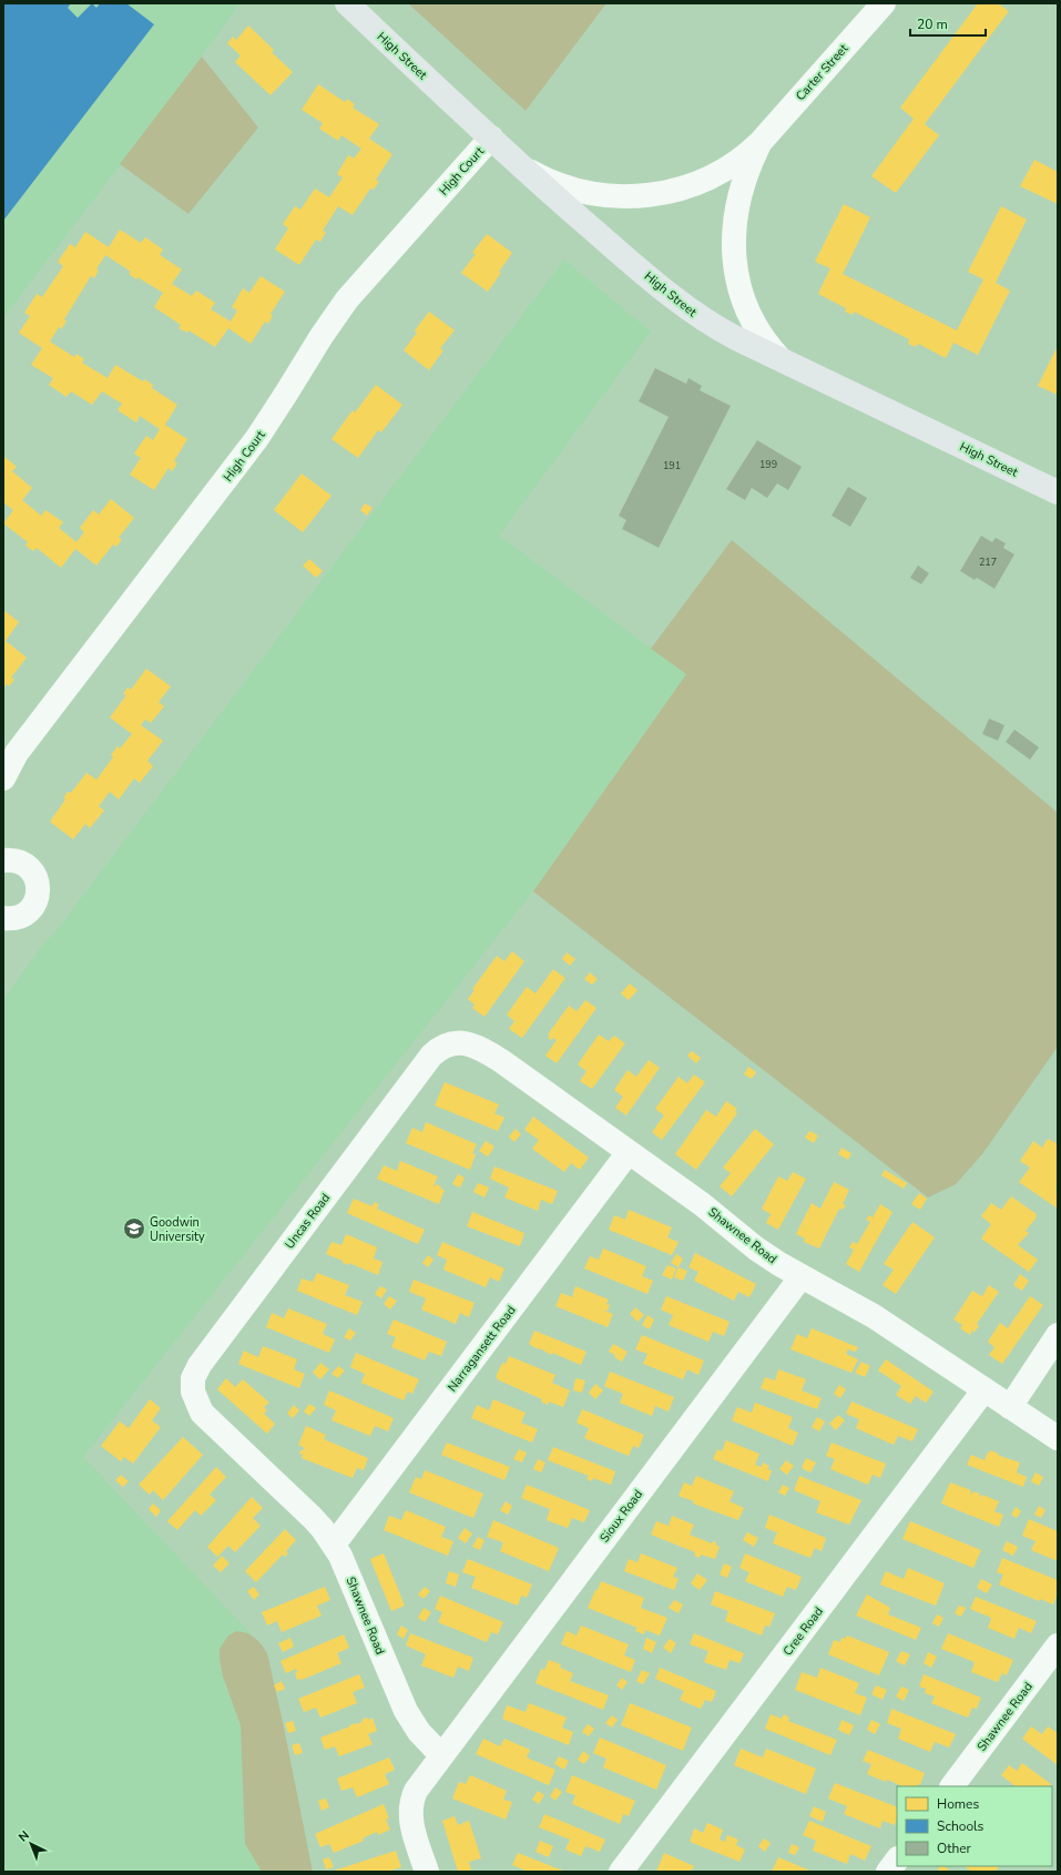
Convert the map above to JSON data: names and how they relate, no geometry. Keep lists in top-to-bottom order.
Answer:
{
  "streets": {
    "main road": ["High Street"],
    "street": [
      "Carter Street",
      "High Court",
      "Uncas Road",
      "Shawnee Road",
      "Narragansett Road",
      "Sioux Road",
      "Cree Road"
    ]
  },
  "crossings": [
    ["High Street", "Carter Street"],
    ["High Street", "High Court"],
    ["Uncas Road", "Shawnee Road"],
    ["Shawnee Road", "Narragansett Road"],
    ["Shawnee Road", "Sioux Road"],
    ["Shawnee Road", "Cree Road"]
  ],
  "places": {
    "school or university": ["Goodwin University"]
  },
  "house_numbers": ["199", "191", "217"],
  "legend": ["Homes", "Schools", "Other"],
  "scale_bar": "20 m",
  "north": "top left"
}
